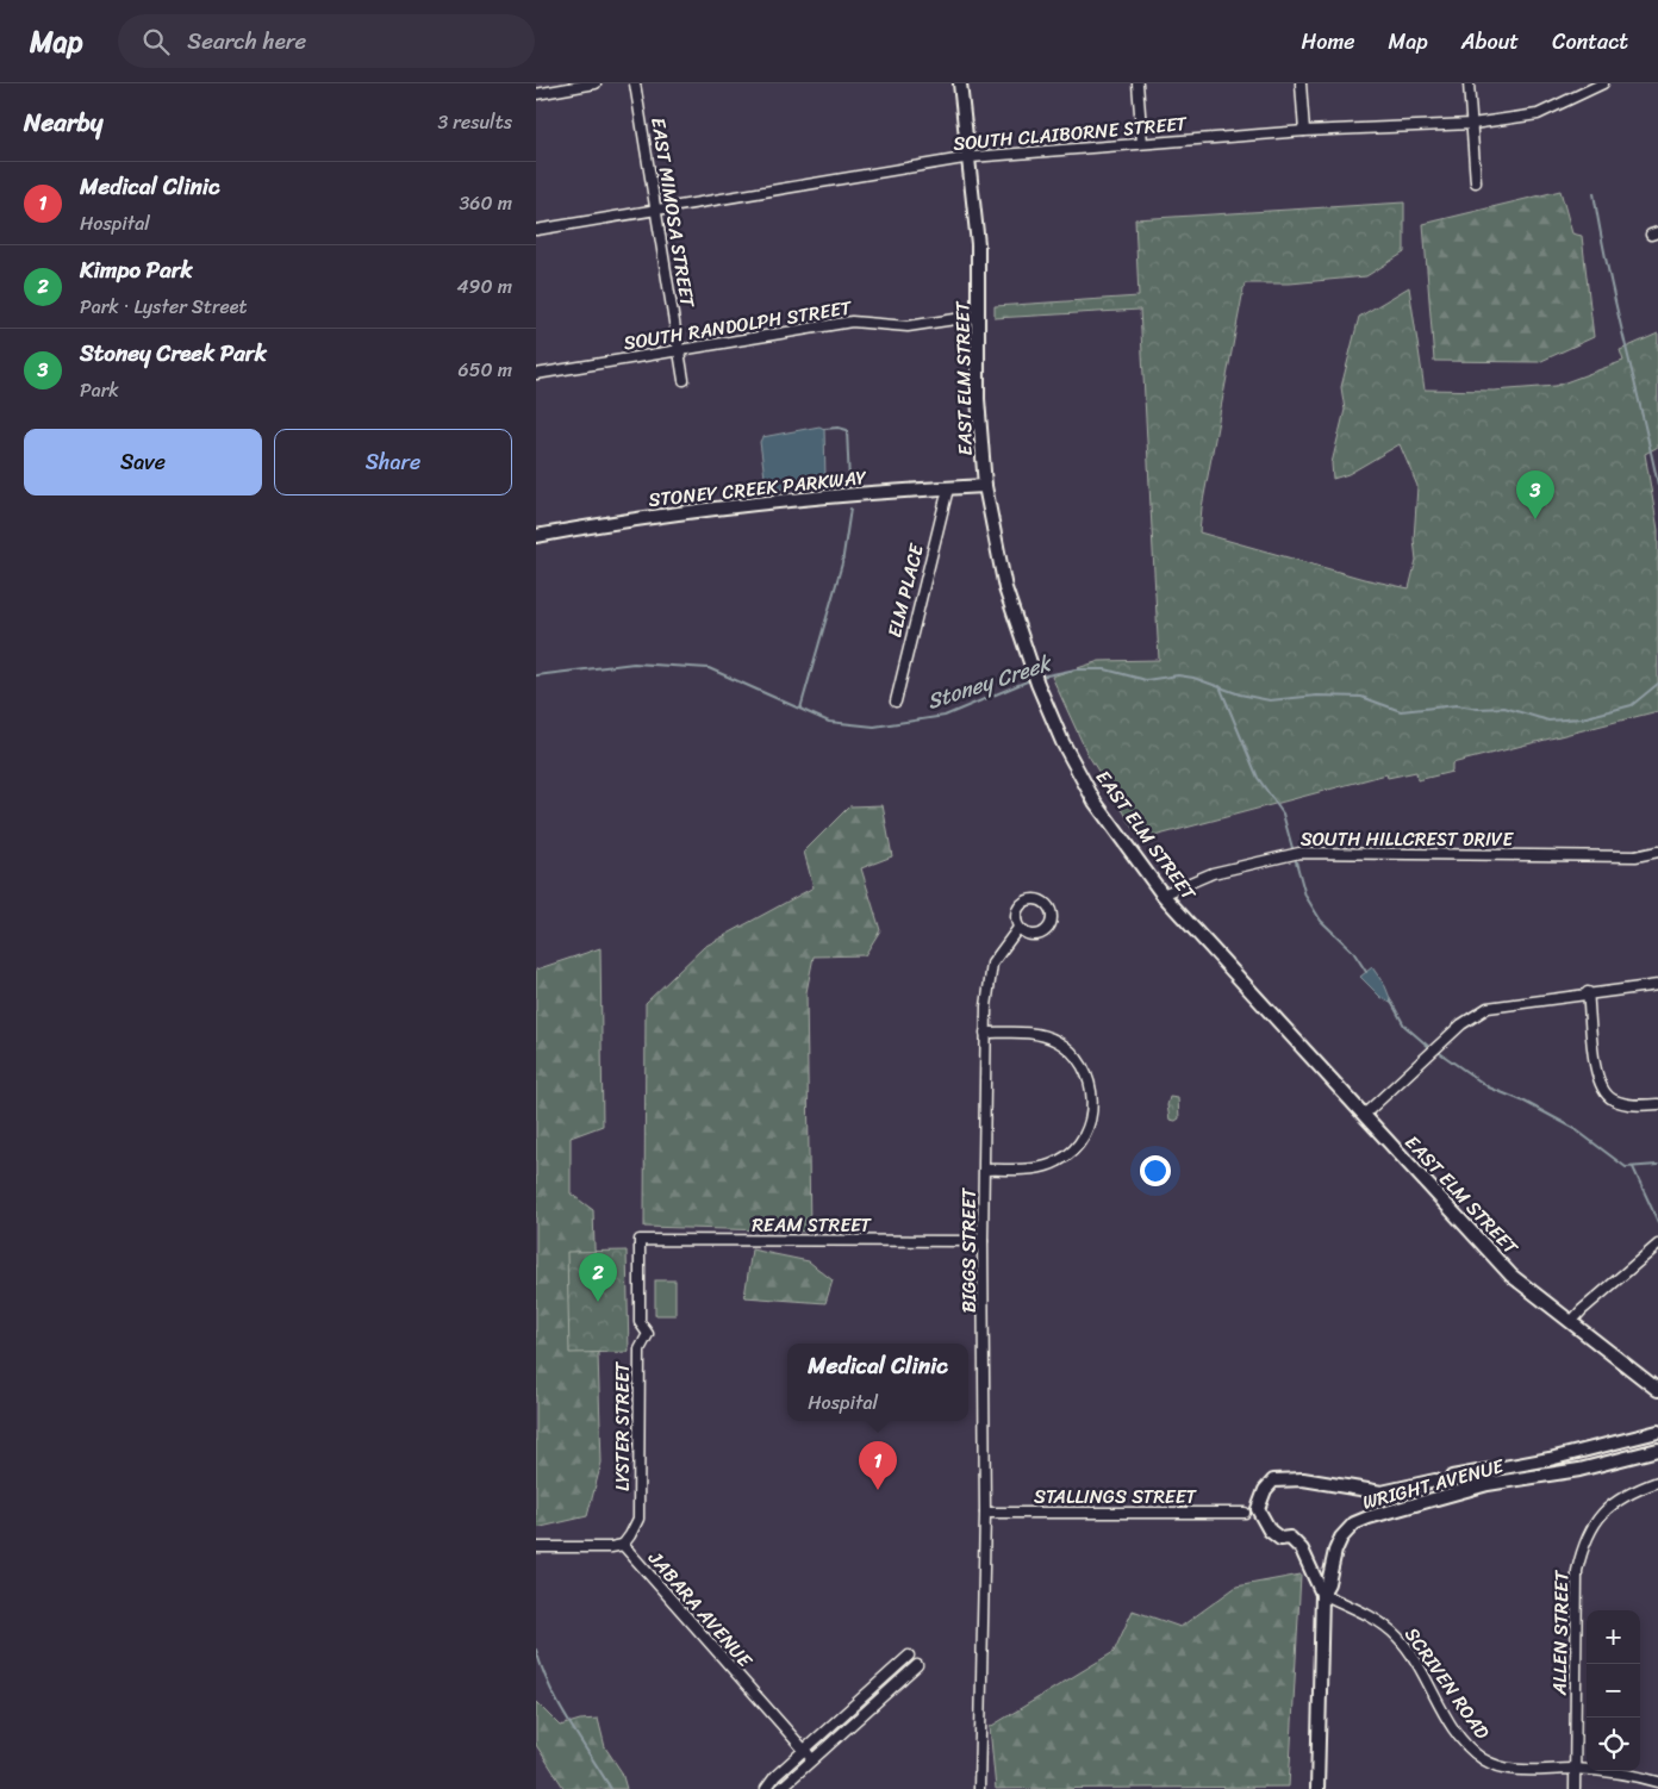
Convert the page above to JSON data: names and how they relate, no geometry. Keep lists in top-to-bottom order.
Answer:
{
  "streets": {
    "street": [
      "SOUTH CLAIBORNE STREET",
      "EAST MIMOSA STREET",
      "SOUTH RANDOLPH STREET",
      "EAST ELM STREET",
      "STONEY CREEK PARKWAY",
      "ELM PLACE",
      "SOUTH HILLCREST DRIVE",
      "REAM STREET",
      "BIGGS STREET",
      "LYSTER STREET",
      "WRIGHT AVENUE",
      "STALLINGS STREET",
      "JABARA AVENUE",
      "ALLEN STREET",
      "SCRIVEN ROAD"
    ]
  },
  "crossings": [
    ["SOUTH CLAIBORNE STREET", "EAST MIMOSA STREET"],
    ["SOUTH CLAIBORNE STREET", "EAST ELM STREET"],
    ["EAST MIMOSA STREET", "SOUTH RANDOLPH STREET"],
    ["SOUTH RANDOLPH STREET", "EAST ELM STREET"],
    ["EAST ELM STREET", "STONEY CREEK PARKWAY"],
    ["EAST ELM STREET", "SOUTH HILLCREST DRIVE"],
    ["STONEY CREEK PARKWAY", "ELM PLACE"],
    ["REAM STREET", "BIGGS STREET"],
    ["REAM STREET", "LYSTER STREET"],
    ["BIGGS STREET", "STALLINGS STREET"],
    ["LYSTER STREET", "JABARA AVENUE"],
    ["WRIGHT AVENUE", "SCRIVEN ROAD"],
    ["ALLEN STREET", "SCRIVEN ROAD"]
  ],
  "water": ["Stoney Creek"],
  "page": {
    "header": "Map",
    "search": "Search here",
    "nav": [
      "Home",
      "Map",
      "About",
      "Contact"
    ],
    "heading": ["Nearby", "3 results"],
    "list": [
      {
        "mark": "1",
        "name": "Medical Clinic",
        "note": "Hospital",
        "value": "360 m"
      },
      {
        "mark": "2",
        "name": "Kimpo Park",
        "note": "Park · Lyster Street",
        "value": "490 m"
      },
      {
        "mark": "3",
        "name": "Stoney Creek Park",
        "note": "Park",
        "value": "650 m"
      }
    ],
    "buttons": ["Save", "Share"],
    "pins": ["3", "2", "1"],
    "popup": ["Medical Clinic", "Hospital"],
    "map_buttons": ["+", "−"]
  }
}
